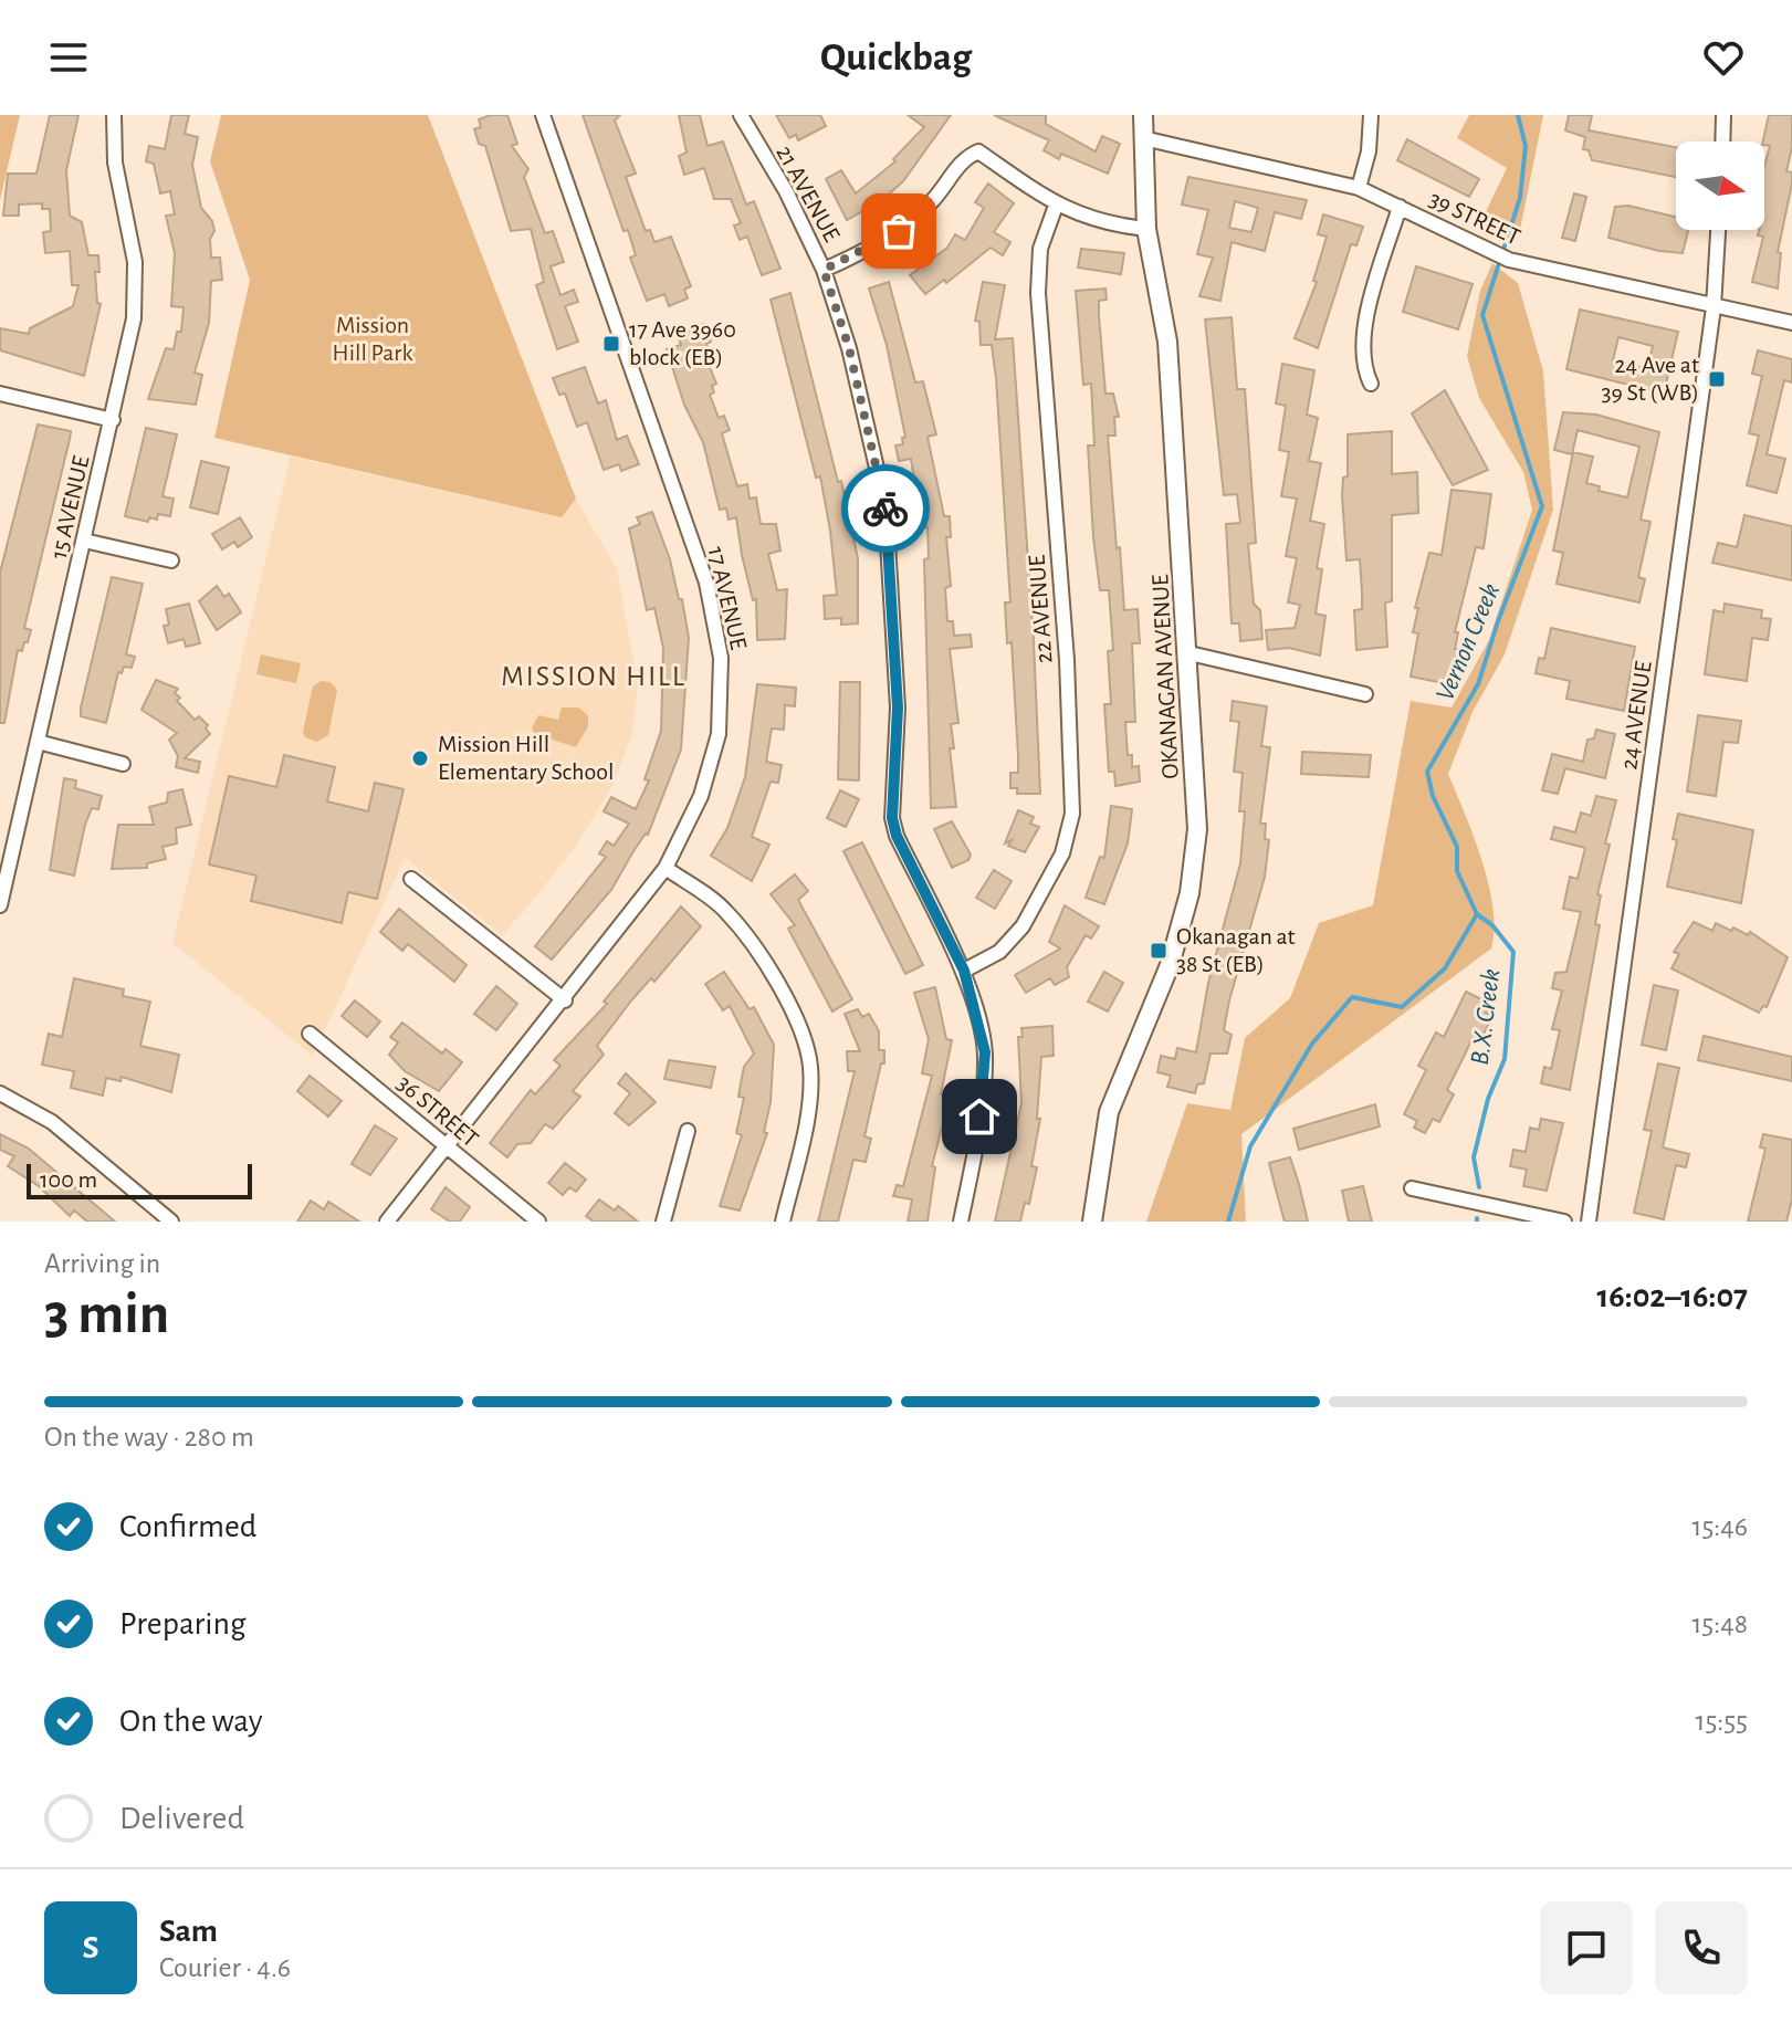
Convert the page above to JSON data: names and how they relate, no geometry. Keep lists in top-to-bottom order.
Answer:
{
  "streets": {
    "street": [
      "21 AVENUE",
      "39 STREET",
      "15 AVENUE",
      "17 AVENUE",
      "22 AVENUE",
      "OKANAGAN AVENUE",
      "24 AVENUE",
      "36 STREET"
    ]
  },
  "crossings": [
    ["21 AVENUE", "22 AVENUE"],
    ["39 STREET", "OKANAGAN AVENUE"],
    ["39 STREET", "24 AVENUE"],
    ["17 AVENUE", "36 STREET"]
  ],
  "districts": ["MISSION HILL"],
  "water": ["Vernon Creek", "B.X. Creek"],
  "parks": ["Mission Hill Park"],
  "places": {
    "transit": ["17 Ave 3960 block (EB)", "24 Ave at 39 St (WB)", "Okanagan at 38 St (EB)"],
    "other": ["Mission Hill Elementary School"]
  },
  "scale_bar": "100 m",
  "north": "right",
  "page": {
    "header": "Quickbag",
    "scale": "100 m",
    "heading": ["3 min", "Arriving in", "16:02–16:07"],
    "panel": ["Sam", "Courier · 4.6"],
    "bar": "On the way · 280 m",
    "list": [
      ["Confirmed", "15:46"],
      ["Preparing", "15:48"],
      ["On the way", "15:55"],
      "Delivered"
    ],
    "round": "S"
  }
}
